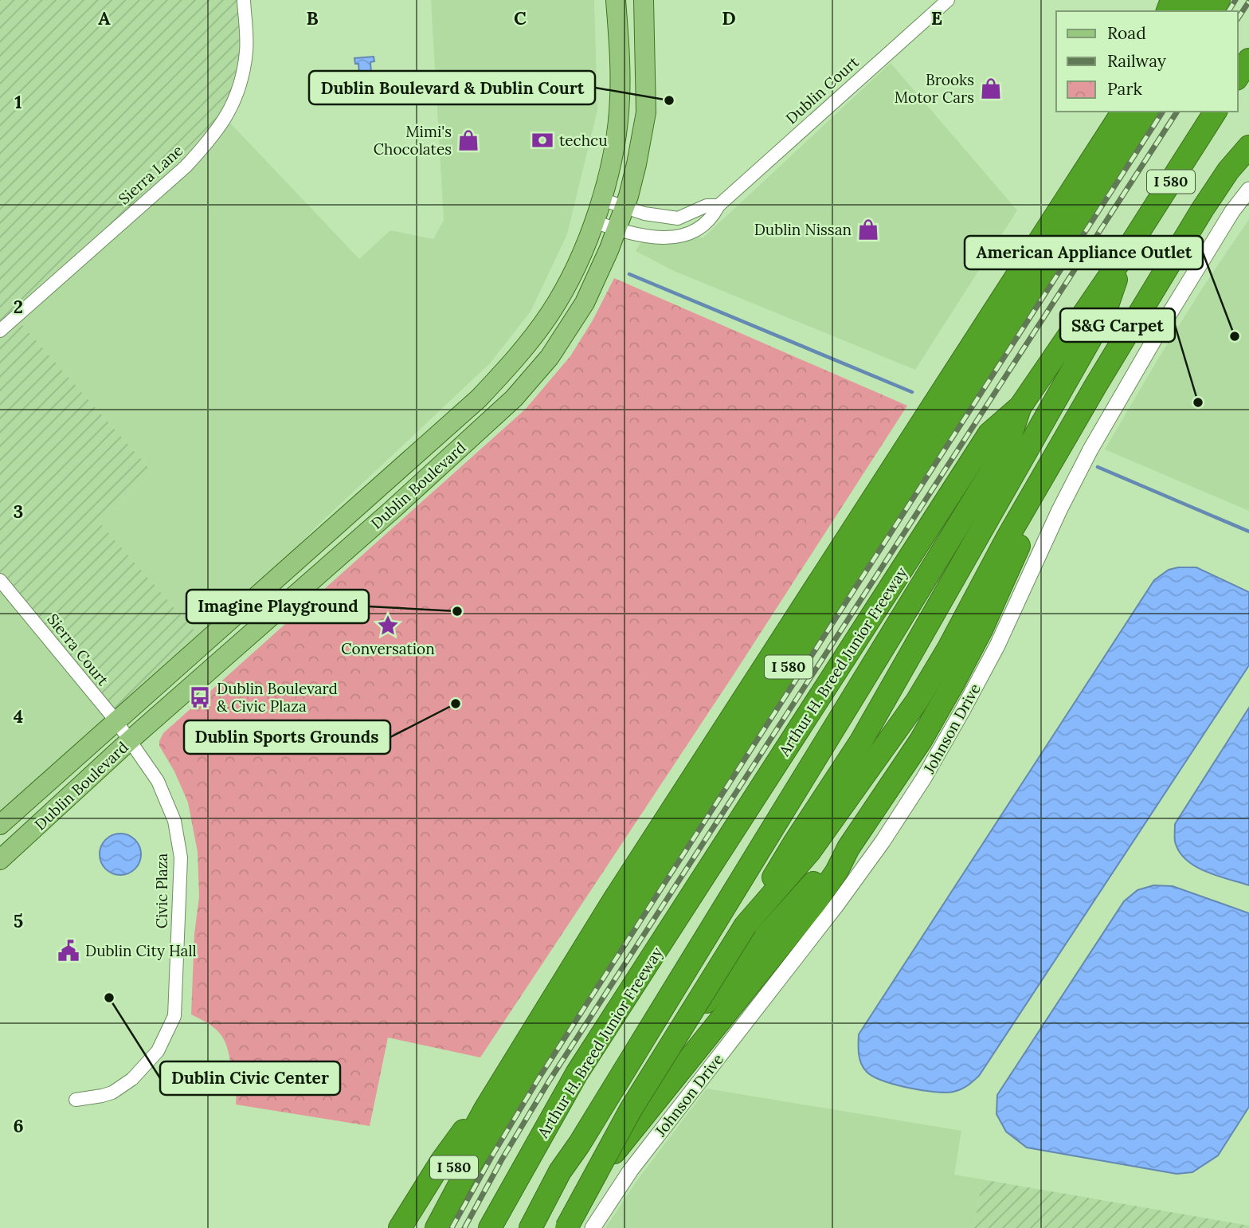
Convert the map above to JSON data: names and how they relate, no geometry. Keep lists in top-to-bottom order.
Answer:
{
  "streets": {
    "highway": ["I 580", "Arthur H. Breed Junior Freeway"],
    "main road": ["Dublin Boulevard"],
    "street": [
      "Dublin Court",
      "Sierra Lane",
      "Sierra Court",
      "Johnson Drive",
      "Civic Plaza"
    ]
  },
  "crossings": [
    ["Dublin Court", "Dublin Boulevard"],
    ["Dublin Boulevard", "Sierra Court"],
    ["Dublin Boulevard", "Civic Plaza"],
    ["Sierra Court", "Civic Plaza"]
  ],
  "places": {
    "shop": ["Brooks Motor Cars", "Mimi's Chocolates", "Dublin Nissan"],
    "other": [
      "Dublin Boulevard & Dublin Court",
      "American Appliance Outlet",
      "S&G Carpet",
      "Imagine Playground",
      "Dublin Sports Grounds",
      "Dublin Civic Center"
    ],
    "bank": ["techcu"],
    "place": ["Conversation"],
    "bus stop": ["Dublin Boulevard & Civic Plaza"],
    "public building": ["Dublin City Hall"]
  },
  "legend": ["Road", "Railway", "Park"],
  "grid": {
    "columns": [
      "A",
      "B",
      "C",
      "D",
      "E"
    ],
    "rows": [
      "1",
      "2",
      "3",
      "4",
      "5",
      "6"
    ]
  }
}
